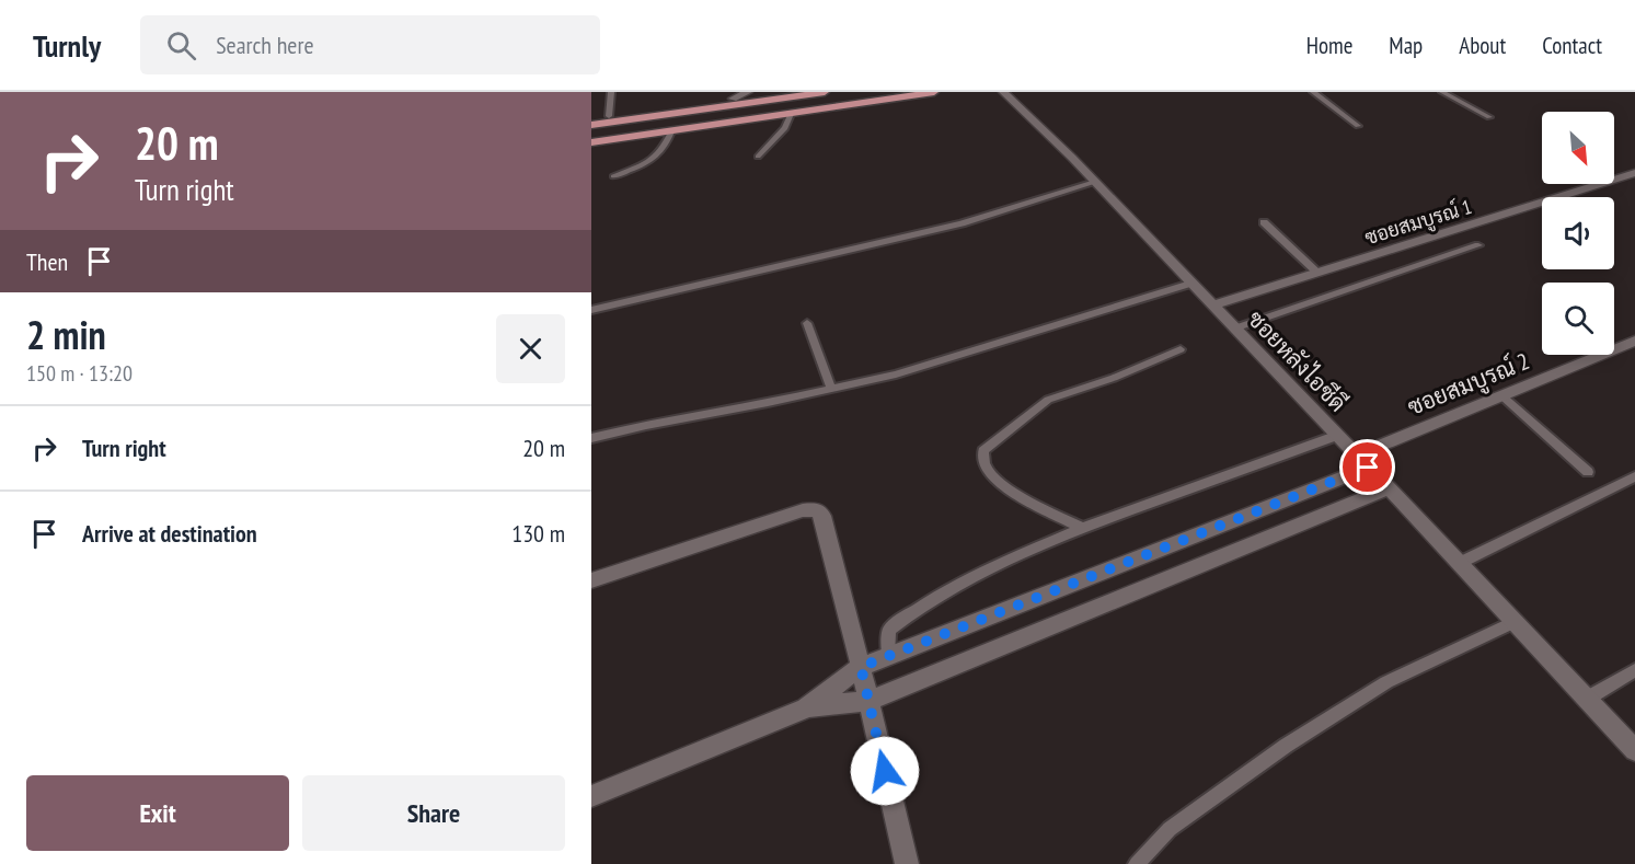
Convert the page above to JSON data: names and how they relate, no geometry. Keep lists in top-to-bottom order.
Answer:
{
  "streets": {
    "street": ["ซอยสมบูรณ์ 1", "ซอยหลังไอซีดี", "ซอยสมบูรณ์ 2"]
  },
  "crossings": [
    ["ซอยสมบูรณ์ 1", "ซอยหลังไอซีดี"],
    ["ซอยหลังไอซีดี", "ซอยสมบูรณ์ 2"]
  ],
  "north": "bottom right",
  "page": {
    "header": "Turnly",
    "search": "Search here",
    "nav": [
      "Home",
      "Map",
      "About",
      "Contact"
    ],
    "turn": ["20 m", "Turn right"],
    "then": "Then",
    "heading": ["2 min", "150 m · 13:20"],
    "list": [
      {
        "name": "Turn right",
        "value": "20 m"
      },
      {
        "name": "Arrive at destination",
        "value": "130 m"
      }
    ],
    "buttons": ["Exit", "Share"]
  }
}
